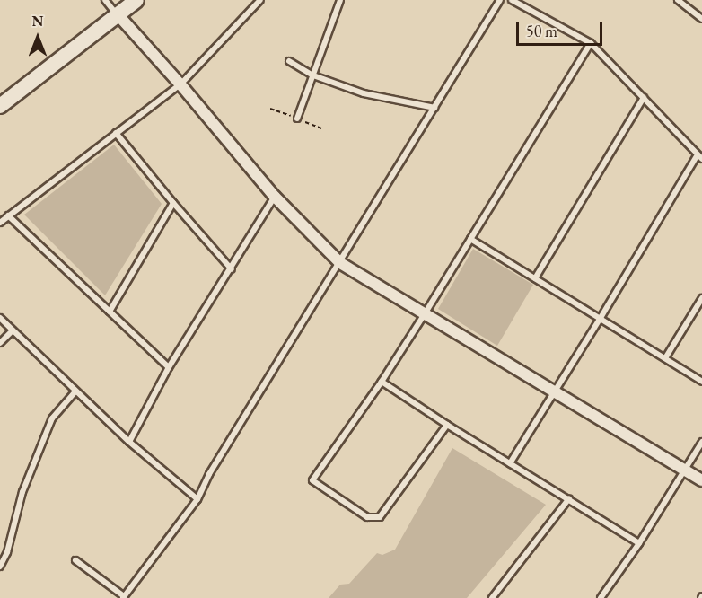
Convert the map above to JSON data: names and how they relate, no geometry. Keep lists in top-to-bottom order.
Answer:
{
  "scale_bar": "50 m",
  "north": "top"
}
